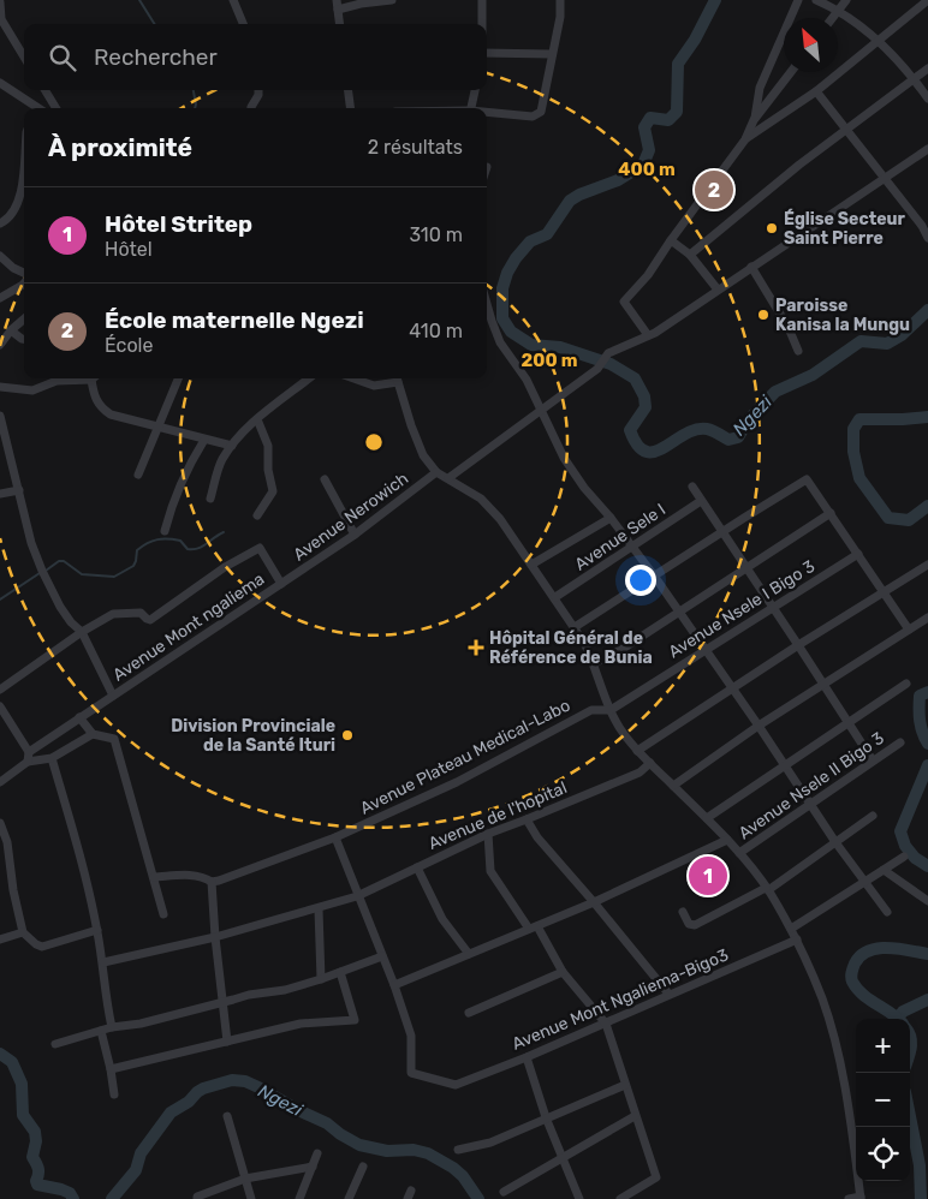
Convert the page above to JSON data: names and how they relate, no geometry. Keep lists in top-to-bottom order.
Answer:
{
  "streets": {
    "street": [
      "Avenue Nerowich",
      "Avenue Sele I",
      "Avenue Nsele I Bigo 3",
      "Avenue Mont ngaliema",
      "Avenue Plateau Medical-Labo",
      "Avenue Nsele II Bigo 3",
      "Avenue de l'hopital",
      "Avenue Mont Ngaliema-Bigo3"
    ]
  },
  "crossings": [
    ["Avenue Nerowich", "Avenue Mont ngaliema"],
    ["Avenue Nsele I Bigo 3", "Avenue Plateau Medical-Labo"]
  ],
  "water": ["Ngezi"],
  "places": {
    "other": ["Église Secteur Saint Pierre", "Paroisse Kanisa la Mungu", "Division Provinciale de la Santé Ituri"],
    "health": ["Hôpital Général de Référence de Bunia"]
  },
  "north": "top left",
  "page": {
    "search": "Rechercher",
    "heading": ["À proximité", "2 résultats"],
    "pins": ["2", "1"],
    "list": [
      {
        "mark": "1",
        "name": "Hôtel Stritep",
        "note": "Hôtel",
        "value": "310 m"
      },
      {
        "mark": "2",
        "name": "École maternelle Ngezi",
        "note": "École",
        "value": "410 m"
      }
    ],
    "map_buttons": ["+", "−"]
  },
  "rings": ["400 m", "200 m"]
}
